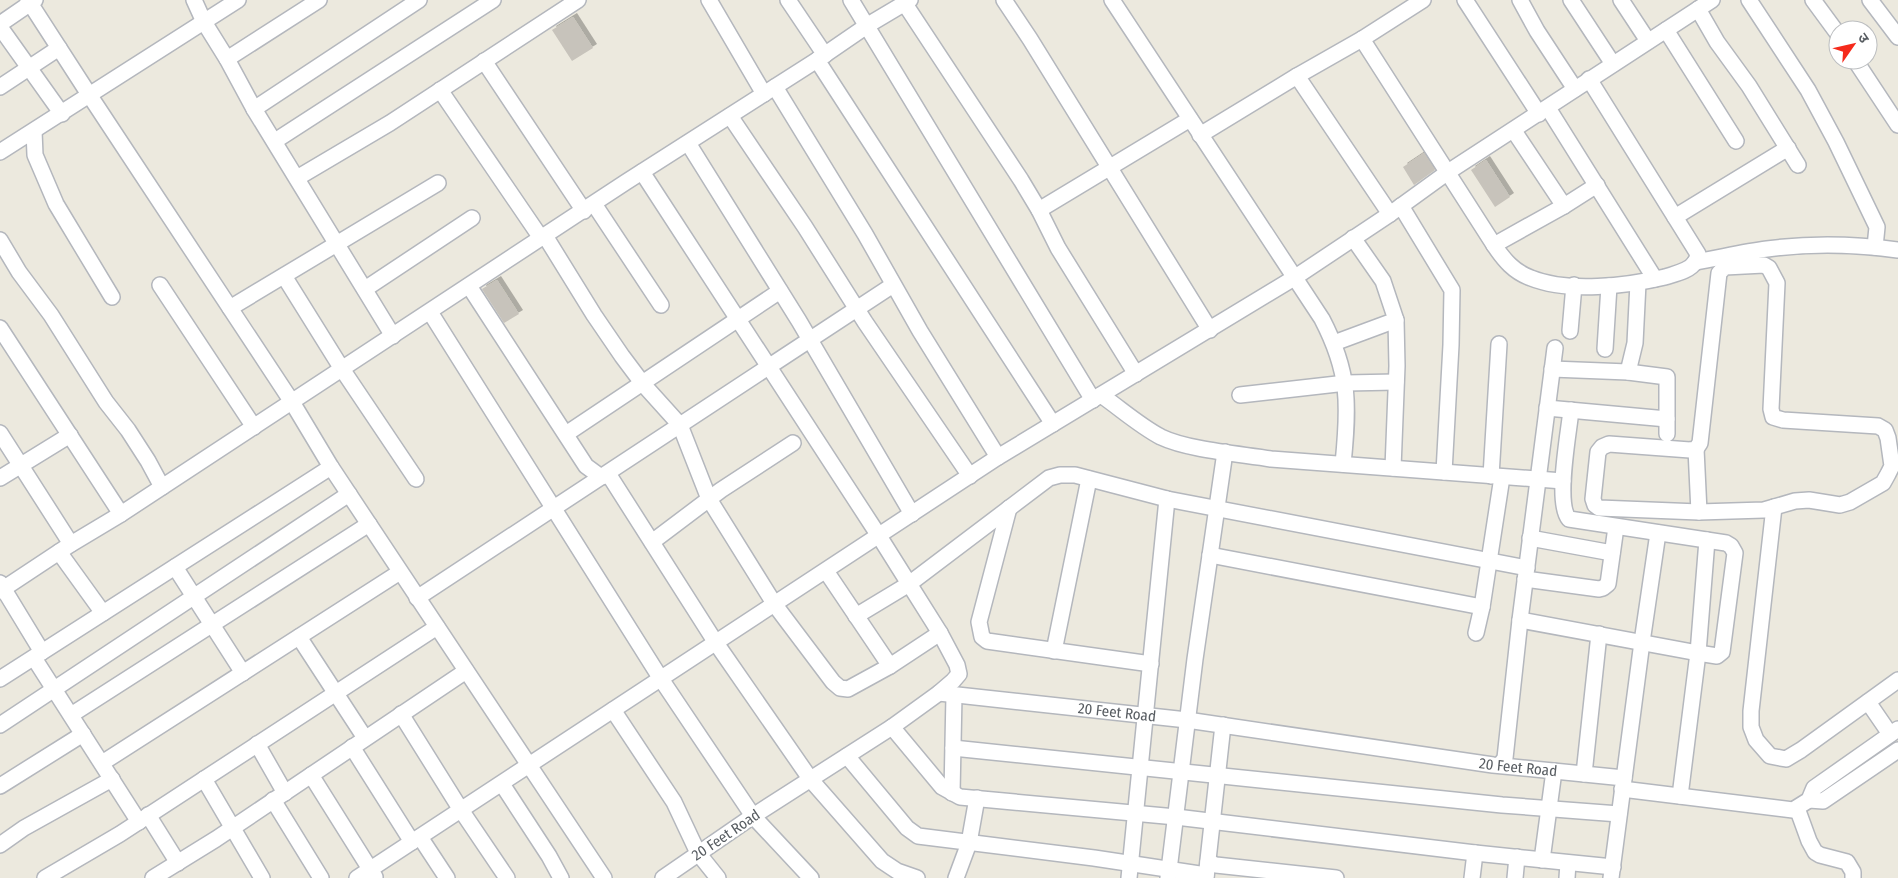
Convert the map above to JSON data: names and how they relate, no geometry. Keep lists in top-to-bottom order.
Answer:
{
  "streets": {
    "street": ["20 Feet Road"]
  },
  "north": "top right"
}
